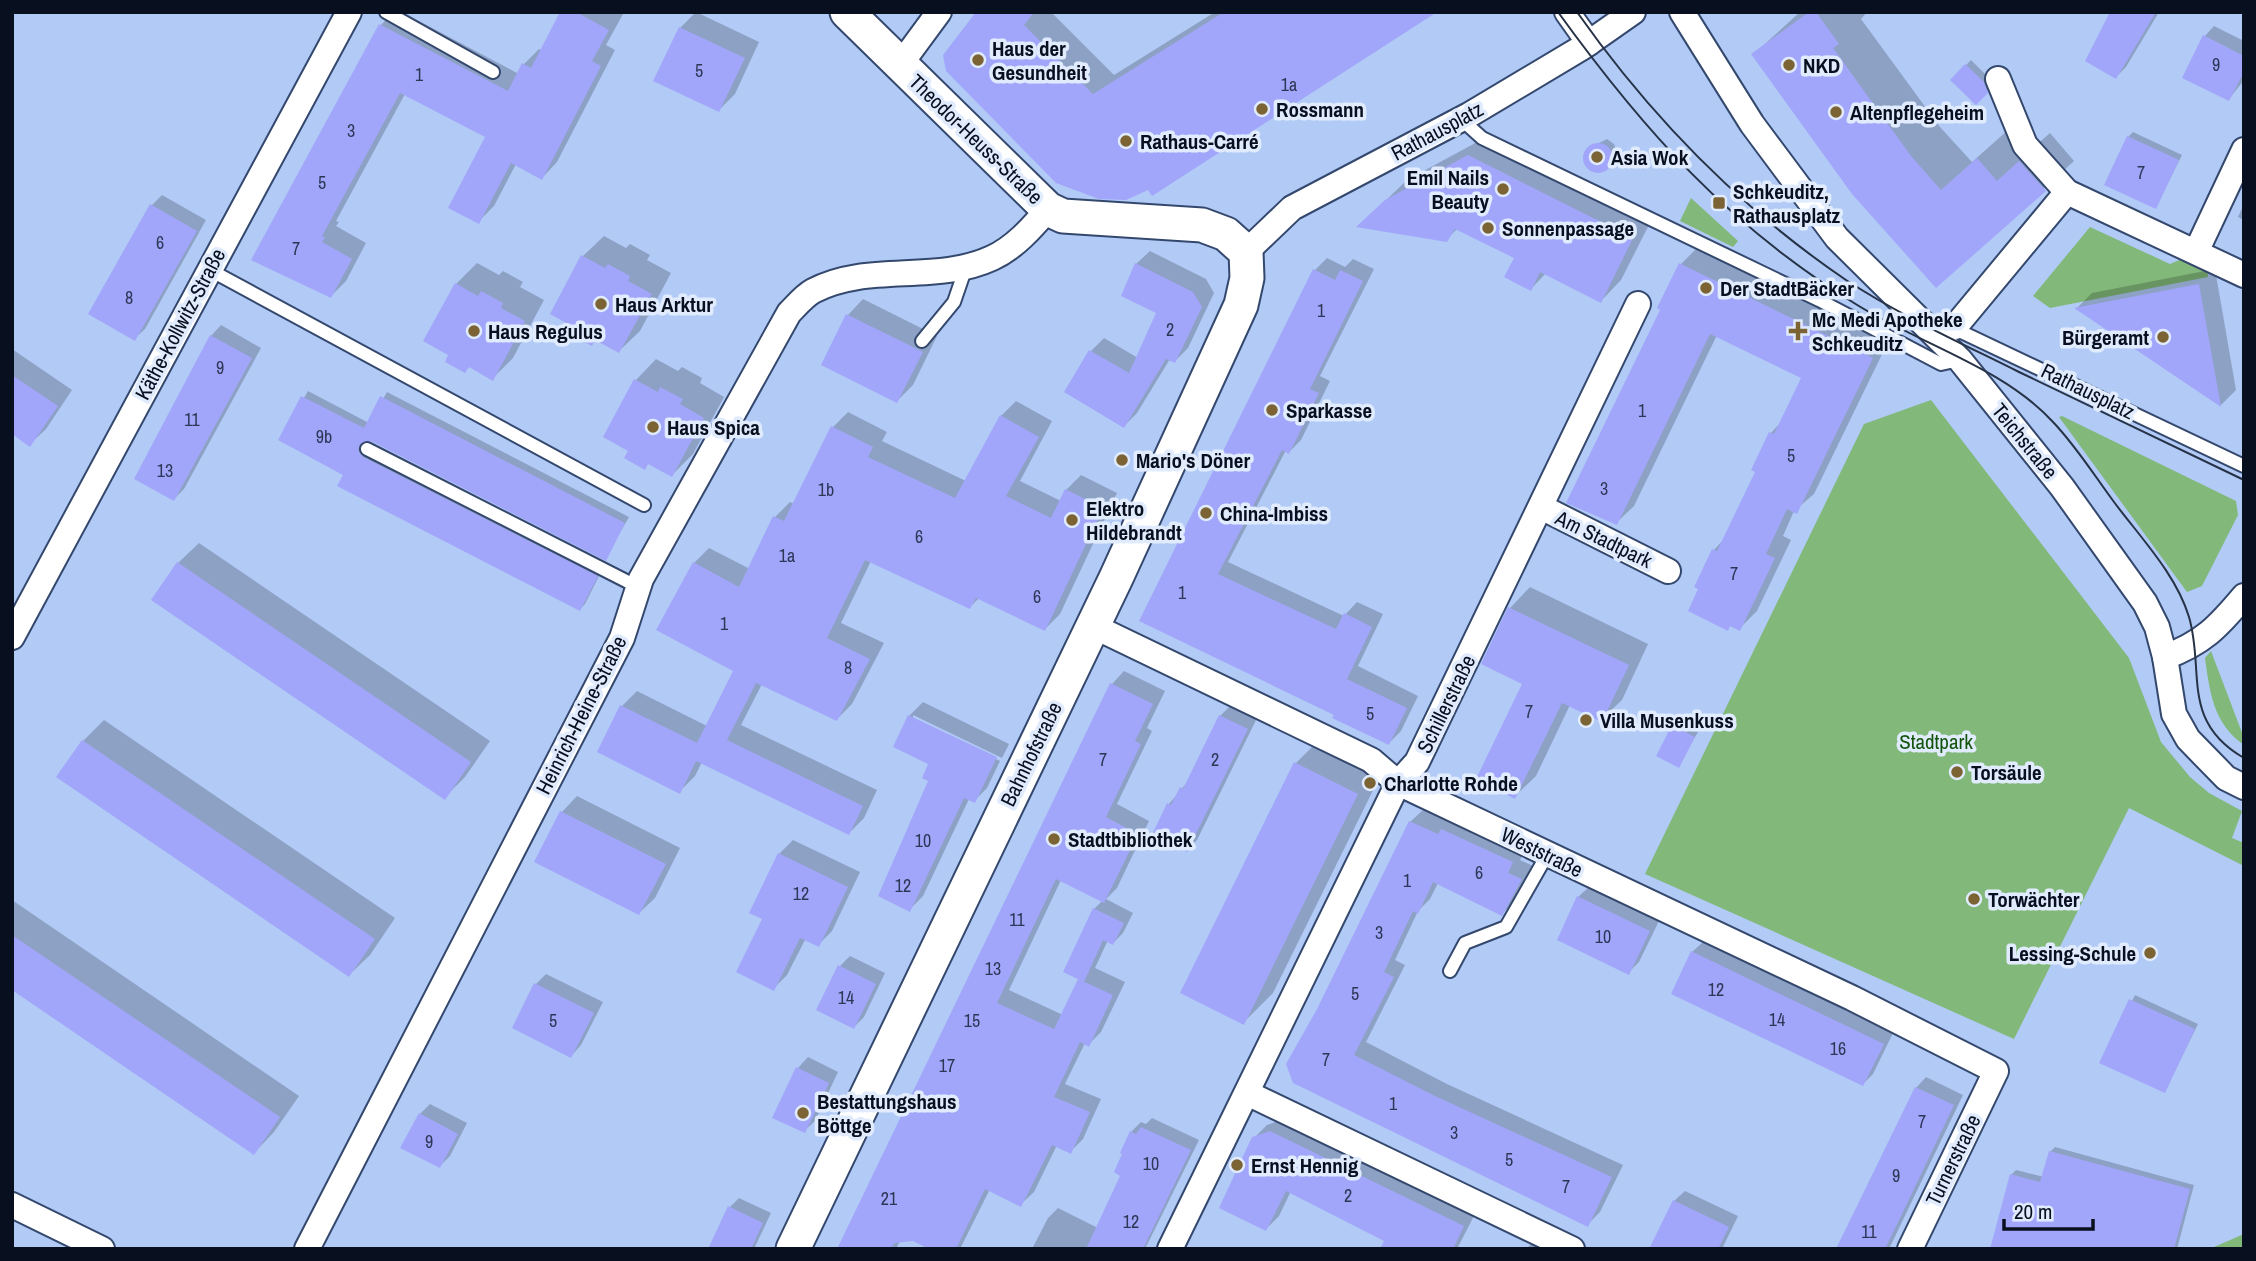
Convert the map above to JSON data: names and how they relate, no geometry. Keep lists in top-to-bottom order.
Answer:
{
  "streets": {
    "street": [
      "Rathausplatz",
      "Theodor-Heuss-Straße",
      "Käthe-Kollwitz-Straße",
      "Teichstraße",
      "Am Stadtpark",
      "Schillerstraße",
      "Heinrich-Heine-Straße",
      "Bahnhofstraße",
      "Weststraße",
      "Turnerstraße"
    ]
  },
  "crossings": [
    ["Rathausplatz", "Theodor-Heuss-Straße"],
    ["Rathausplatz", "Teichstraße"],
    ["Rathausplatz", "Bahnhofstraße"],
    ["Theodor-Heuss-Straße", "Heinrich-Heine-Straße"],
    ["Theodor-Heuss-Straße", "Bahnhofstraße"],
    ["Am Stadtpark", "Schillerstraße"],
    ["Schillerstraße", "Weststraße"],
    ["Bahnhofstraße", "Weststraße"],
    ["Weststraße", "Turnerstraße"]
  ],
  "parks": ["Stadtpark"],
  "places": {
    "other": [
      "Haus der Gesundheit",
      "NKD",
      "Rossmann",
      "Altenpflegeheim",
      "Rathaus-Carré",
      "Asia Wok",
      "Emil Nails Beauty",
      "Sonnenpassage",
      "Der StadtBäcker",
      "Haus Arktur",
      "Haus Regulus",
      "Bürgeramt",
      "Sparkasse",
      "Haus Spica",
      "Mario's Döner",
      "China-Imbiss",
      "Elektro Hildebrandt",
      "Villa Musenkuss",
      "Torsäule",
      "Charlotte Rohde",
      "Stadtbibliothek",
      "Torwächter",
      "Lessing-Schule",
      "Bestattungshaus Böttge",
      "Ernst Hennig"
    ],
    "transit": ["Schkeuditz, Rathausplatz"],
    "health": ["Mc Medi Apotheke Schkeuditz"]
  },
  "house_numbers": [
    "9",
    "5",
    "1",
    "1a",
    "3",
    "7",
    "5",
    "6",
    "7",
    "8",
    "1",
    "2",
    "9",
    "1",
    "11",
    "9b",
    "5",
    "13",
    "3",
    "1b",
    "6",
    "1a",
    "7",
    "1",
    "6",
    "1",
    "8",
    "7",
    "5",
    "7",
    "2",
    "10",
    "6",
    "1",
    "12",
    "12",
    "11",
    "3",
    "10",
    "13",
    "12",
    "5",
    "14",
    "14",
    "5",
    "15",
    "16",
    "7",
    "17",
    "1",
    "7",
    "3",
    "9",
    "5",
    "10",
    "9",
    "7",
    "2",
    "21",
    "12",
    "11"
  ],
  "scale_bar": "20 m"
}
